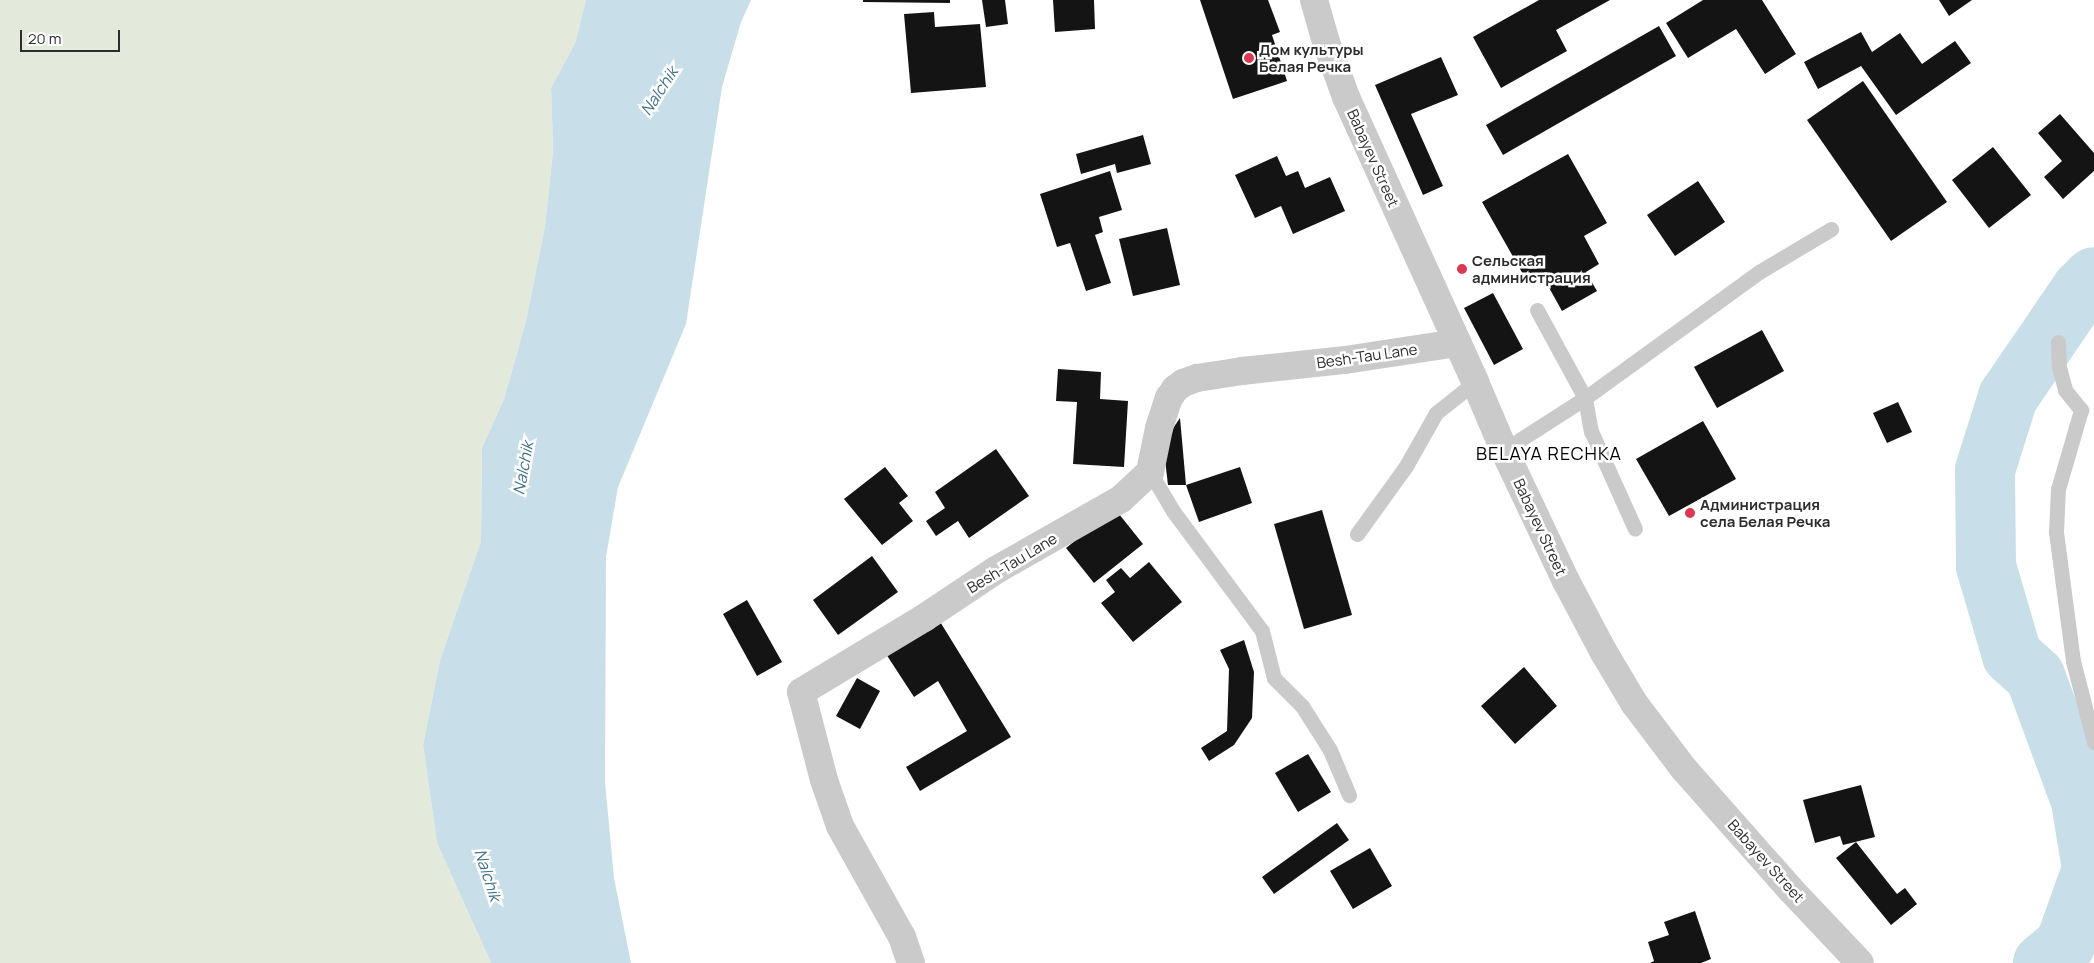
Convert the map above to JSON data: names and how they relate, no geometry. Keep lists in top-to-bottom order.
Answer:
{
  "streets": {
    "street": ["Babayev Street", "Besh-Tau Lane"]
  },
  "crossings": [
    ["Babayev Street", "Besh-Tau Lane"]
  ],
  "districts": ["BELAYA RECHKA"],
  "water": ["Nalchik"],
  "places": ["Дом культуры Белая Речка", "Сельская администрация", "Администрация села Белая Речка"],
  "scale_bar": "20 m"
}
